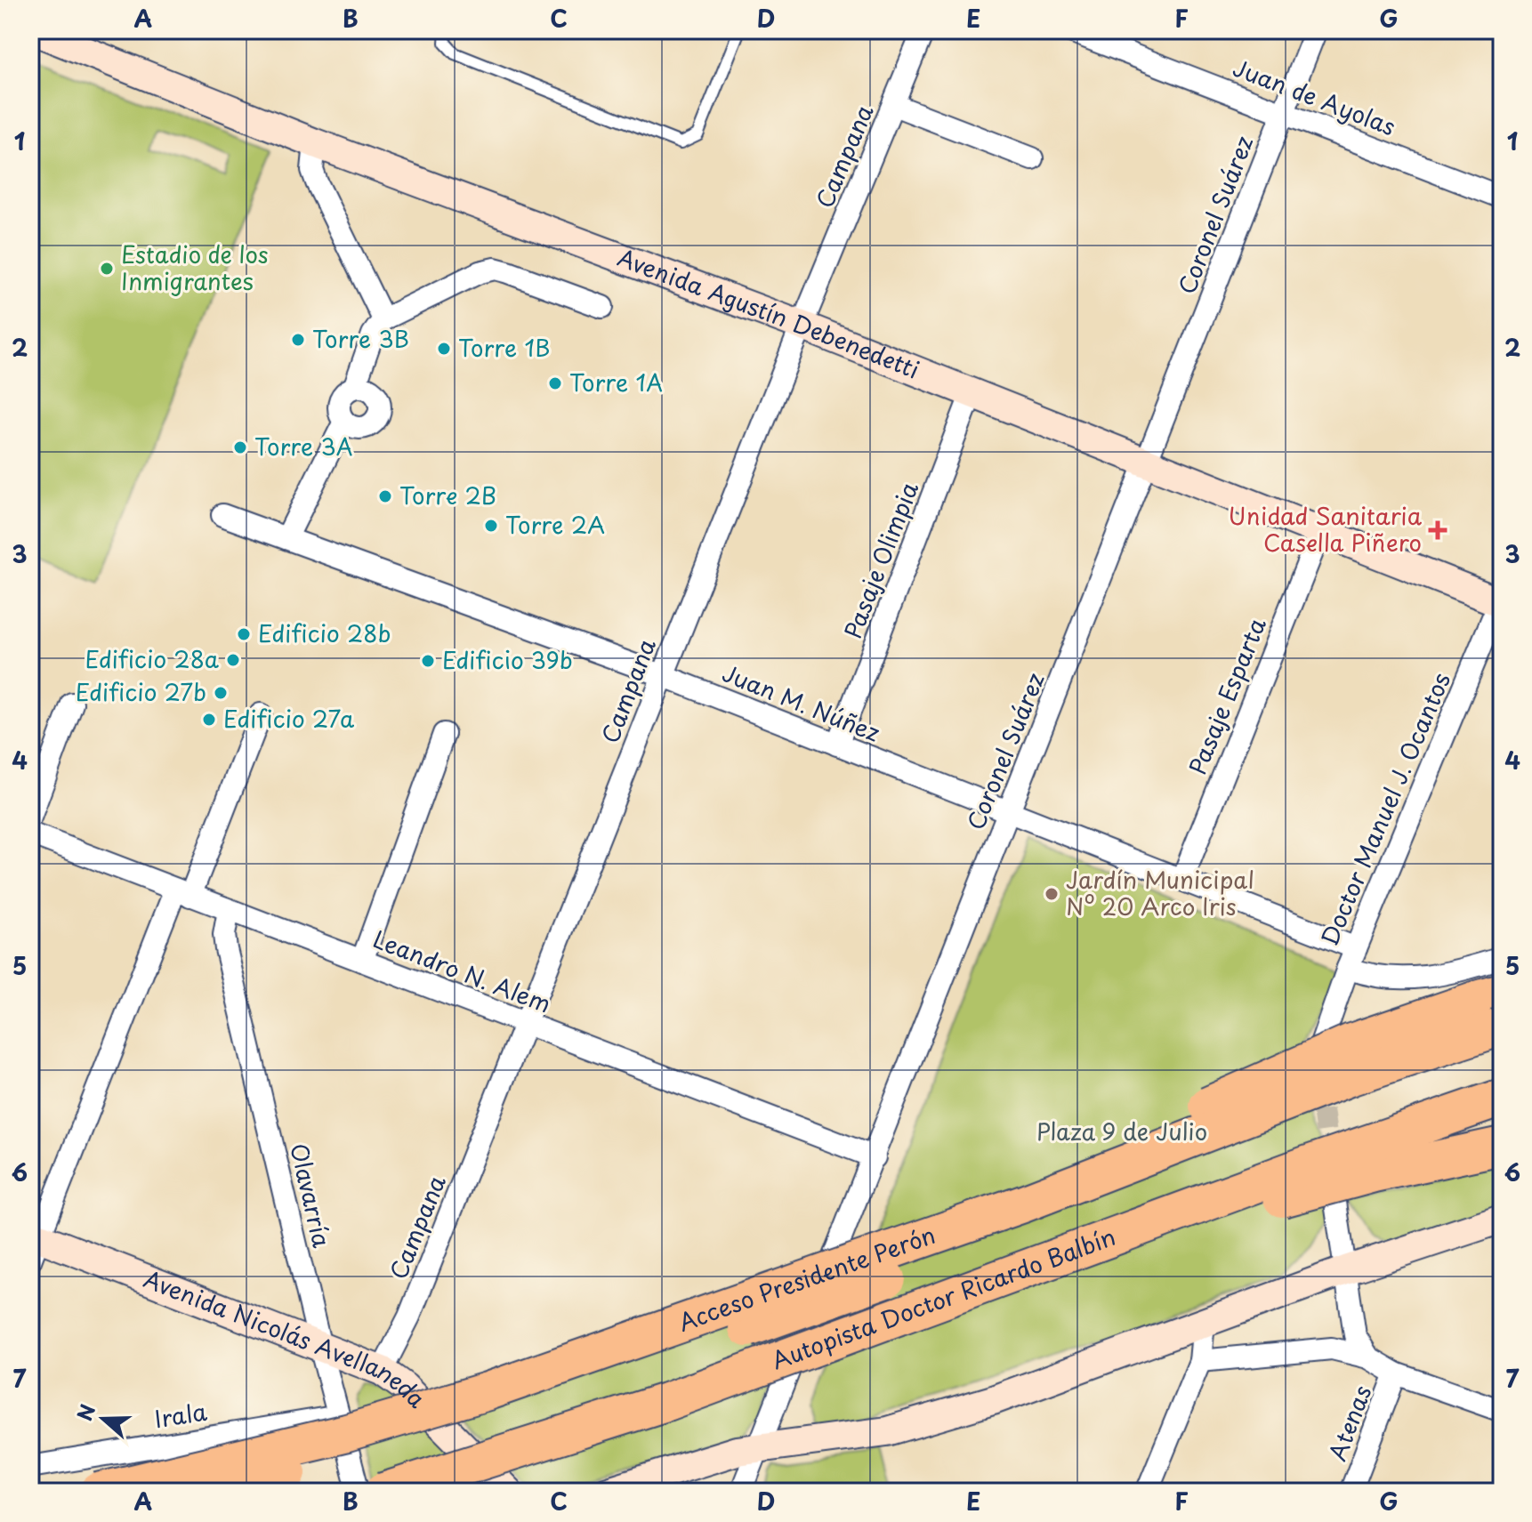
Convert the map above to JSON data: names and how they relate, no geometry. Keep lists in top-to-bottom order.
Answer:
{
  "streets": {
    "highway": ["Acceso Presidente Perón", "Autopista Doctor Ricardo Balbín"],
    "main road": ["Avenida Agustín Debenedetti", "Avenida Nicolás Avellaneda"],
    "street": [
      "Juan de Ayolas",
      "Campana",
      "Coronel Suárez",
      "Pasaje Olimpia",
      "Pasaje Esparta",
      "Juan M. Núñez",
      "Doctor Manuel J. Ocantos",
      "Leandro N. Alem",
      "Olavarría",
      "Irala",
      "Atenas"
    ]
  },
  "crossings": [
    ["Juan de Ayolas", "Coronel Suárez"],
    ["Campana", "Avenida Agustín Debenedetti"],
    ["Campana", "Juan M. Núñez"],
    ["Campana", "Leandro N. Alem"],
    ["Campana", "Avenida Nicolás Avellaneda"],
    ["Coronel Suárez", "Avenida Agustín Debenedetti"],
    ["Coronel Suárez", "Juan M. Núñez"],
    ["Coronel Suárez", "Leandro N. Alem"],
    ["Avenida Agustín Debenedetti", "Pasaje Olimpia"],
    ["Avenida Agustín Debenedetti", "Pasaje Esparta"],
    ["Avenida Agustín Debenedetti", "Doctor Manuel J. Ocantos"],
    ["Pasaje Olimpia", "Juan M. Núñez"],
    ["Pasaje Esparta", "Juan M. Núñez"],
    ["Juan M. Núñez", "Doctor Manuel J. Ocantos"],
    ["Leandro N. Alem", "Olavarría"],
    ["Olavarría", "Avenida Nicolás Avellaneda"],
    ["Olavarría", "Irala"]
  ],
  "parks": ["Plaza 9 de Julio"],
  "places": {
    "other": [
      "Estadio de los Inmigrantes",
      "Torre 3B",
      "Torre 1B",
      "Torre 1A",
      "Torre 3A",
      "Torre 2B",
      "Torre 2A",
      "Edificio 28b",
      "Edificio 28a",
      "Edificio 39b",
      "Edificio 27b",
      "Edificio 27a",
      "Jardín Municipal Nº 20 Arco Iris"
    ],
    "health": ["Unidad Sanitaria Casella Piñero"]
  },
  "north": "left",
  "grid": {
    "columns": [
      "A",
      "B",
      "C",
      "D",
      "E",
      "F",
      "G"
    ],
    "rows": [
      "1",
      "2",
      "3",
      "4",
      "5",
      "6",
      "7"
    ]
  }
}
